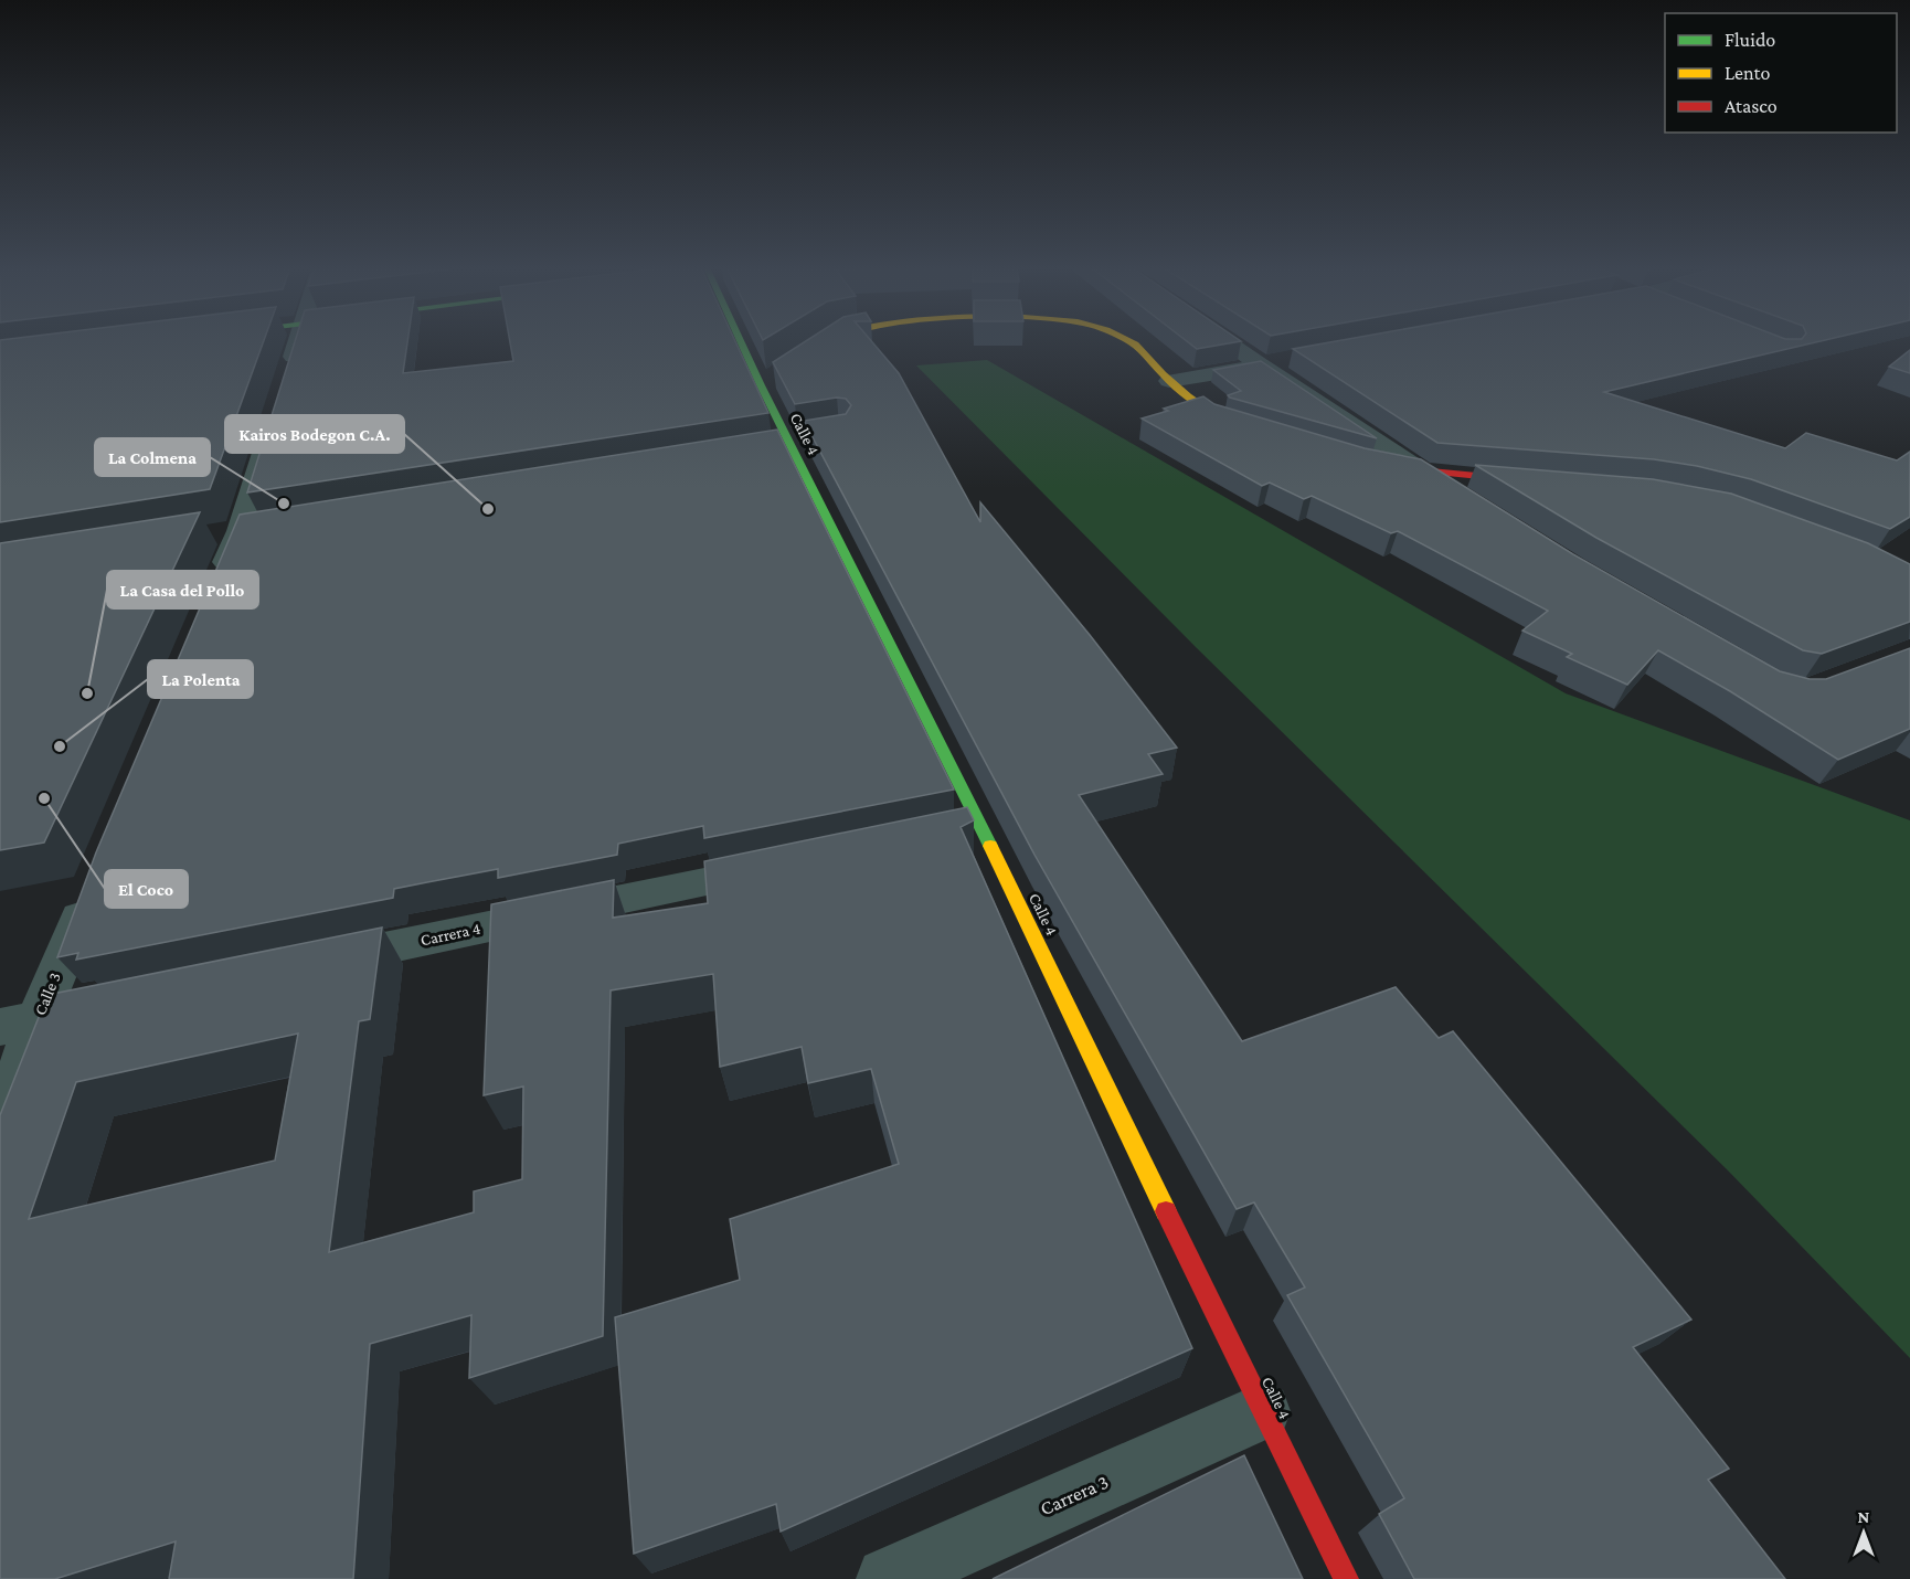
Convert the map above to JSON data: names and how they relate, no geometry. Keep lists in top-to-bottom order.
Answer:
{
  "streets": {
    "street": [
      "Calle 4",
      "Carrera 4",
      "Calle 3",
      "Carrera 3"
    ]
  },
  "crossings": [
    ["Calle 4", "Carrera 3"]
  ],
  "places": [
    "La Colmena",
    "Kairos Bodegon C.A.",
    "La Casa del Pollo",
    "La Polenta",
    "El Coco"
  ],
  "legend": ["Fluido", "Lento", "Atasco"],
  "north": "top"
}
